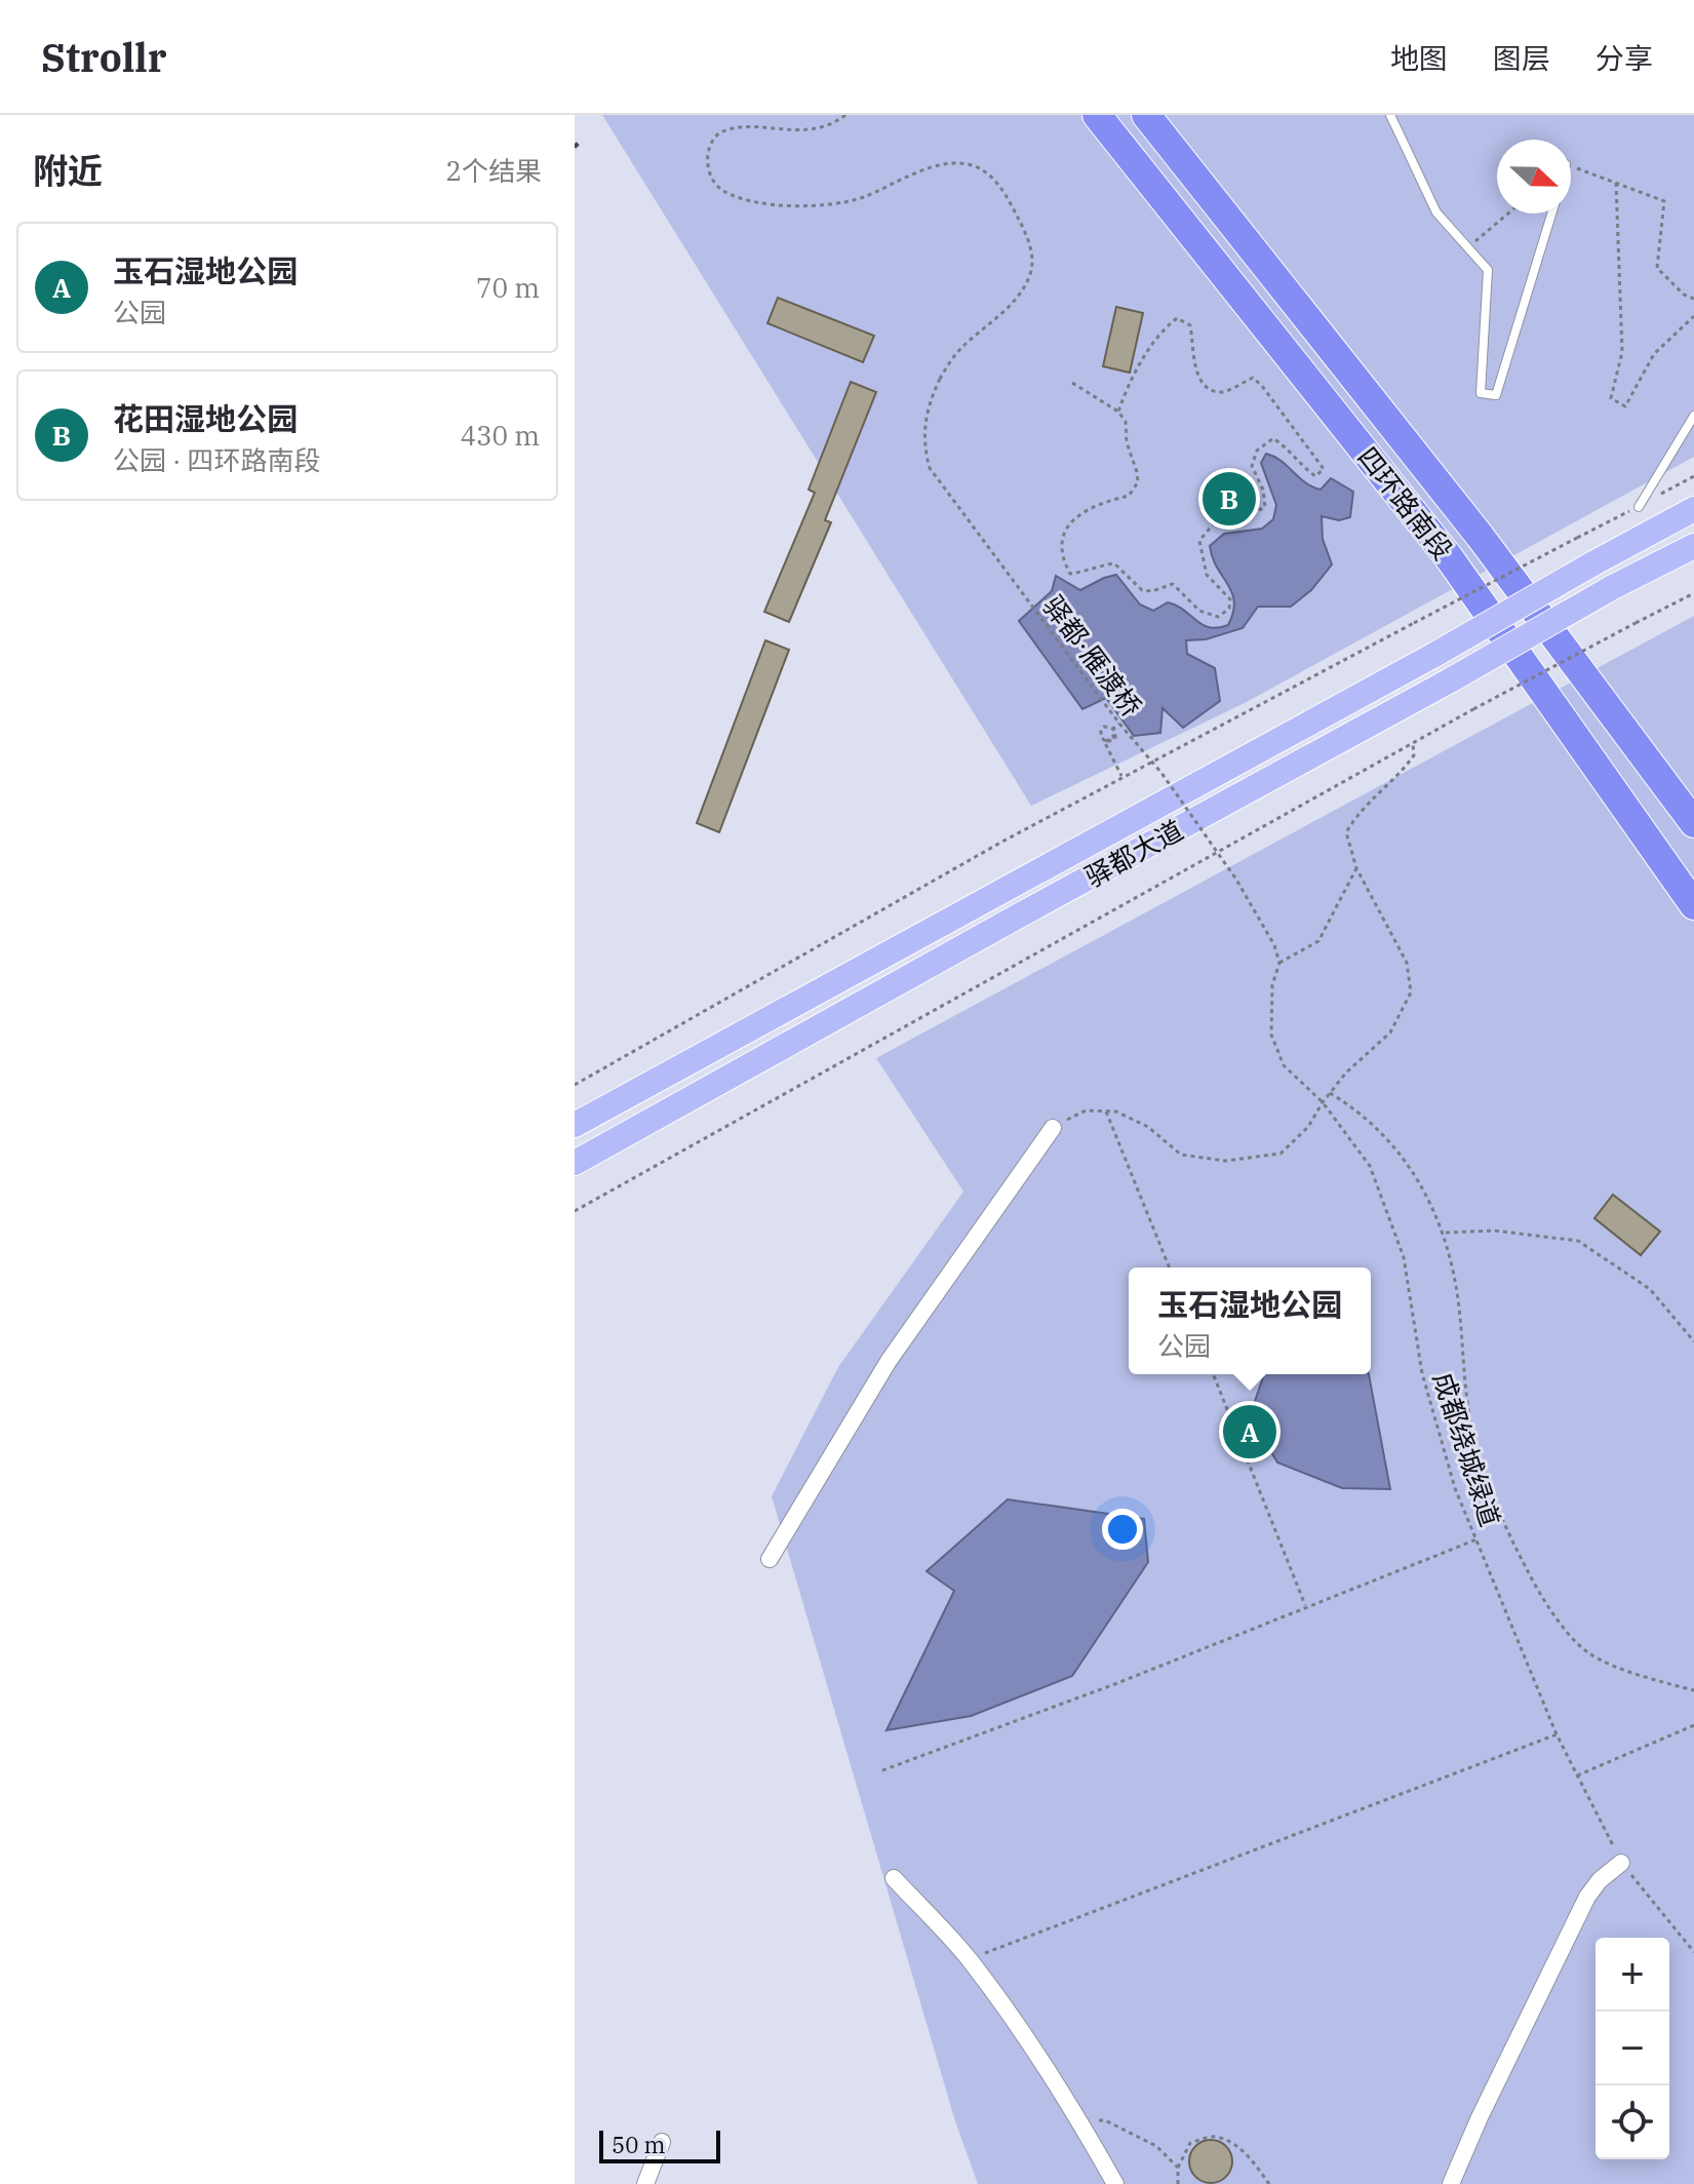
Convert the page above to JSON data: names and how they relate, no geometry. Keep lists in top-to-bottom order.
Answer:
{
  "streets": {
    "highway": ["四环路南段"],
    "main road": ["驿都大道"],
    "path": ["驿都·雁渡桥", "成都绕城绿道"]
  },
  "crossings": [
    ["驿都·雁渡桥", "成都绕城绿道"]
  ],
  "scale_bar": "50 m",
  "north": "right",
  "page": {
    "header": "Strollr",
    "nav": ["地图", "图层", "分享"],
    "heading": ["附近", "2个结果"],
    "list": [
      {
        "mark": "A",
        "name": "玉石湿地公园",
        "note": "公园",
        "value": "70 m"
      },
      {
        "mark": "B",
        "name": "花田湿地公园",
        "note": "公园 · 四环路南段",
        "value": "430 m"
      }
    ],
    "pins": ["B", "A"],
    "popup": ["玉石湿地公园", "公园"],
    "map_buttons": ["+", "−"],
    "scale": "50 m"
  }
}
